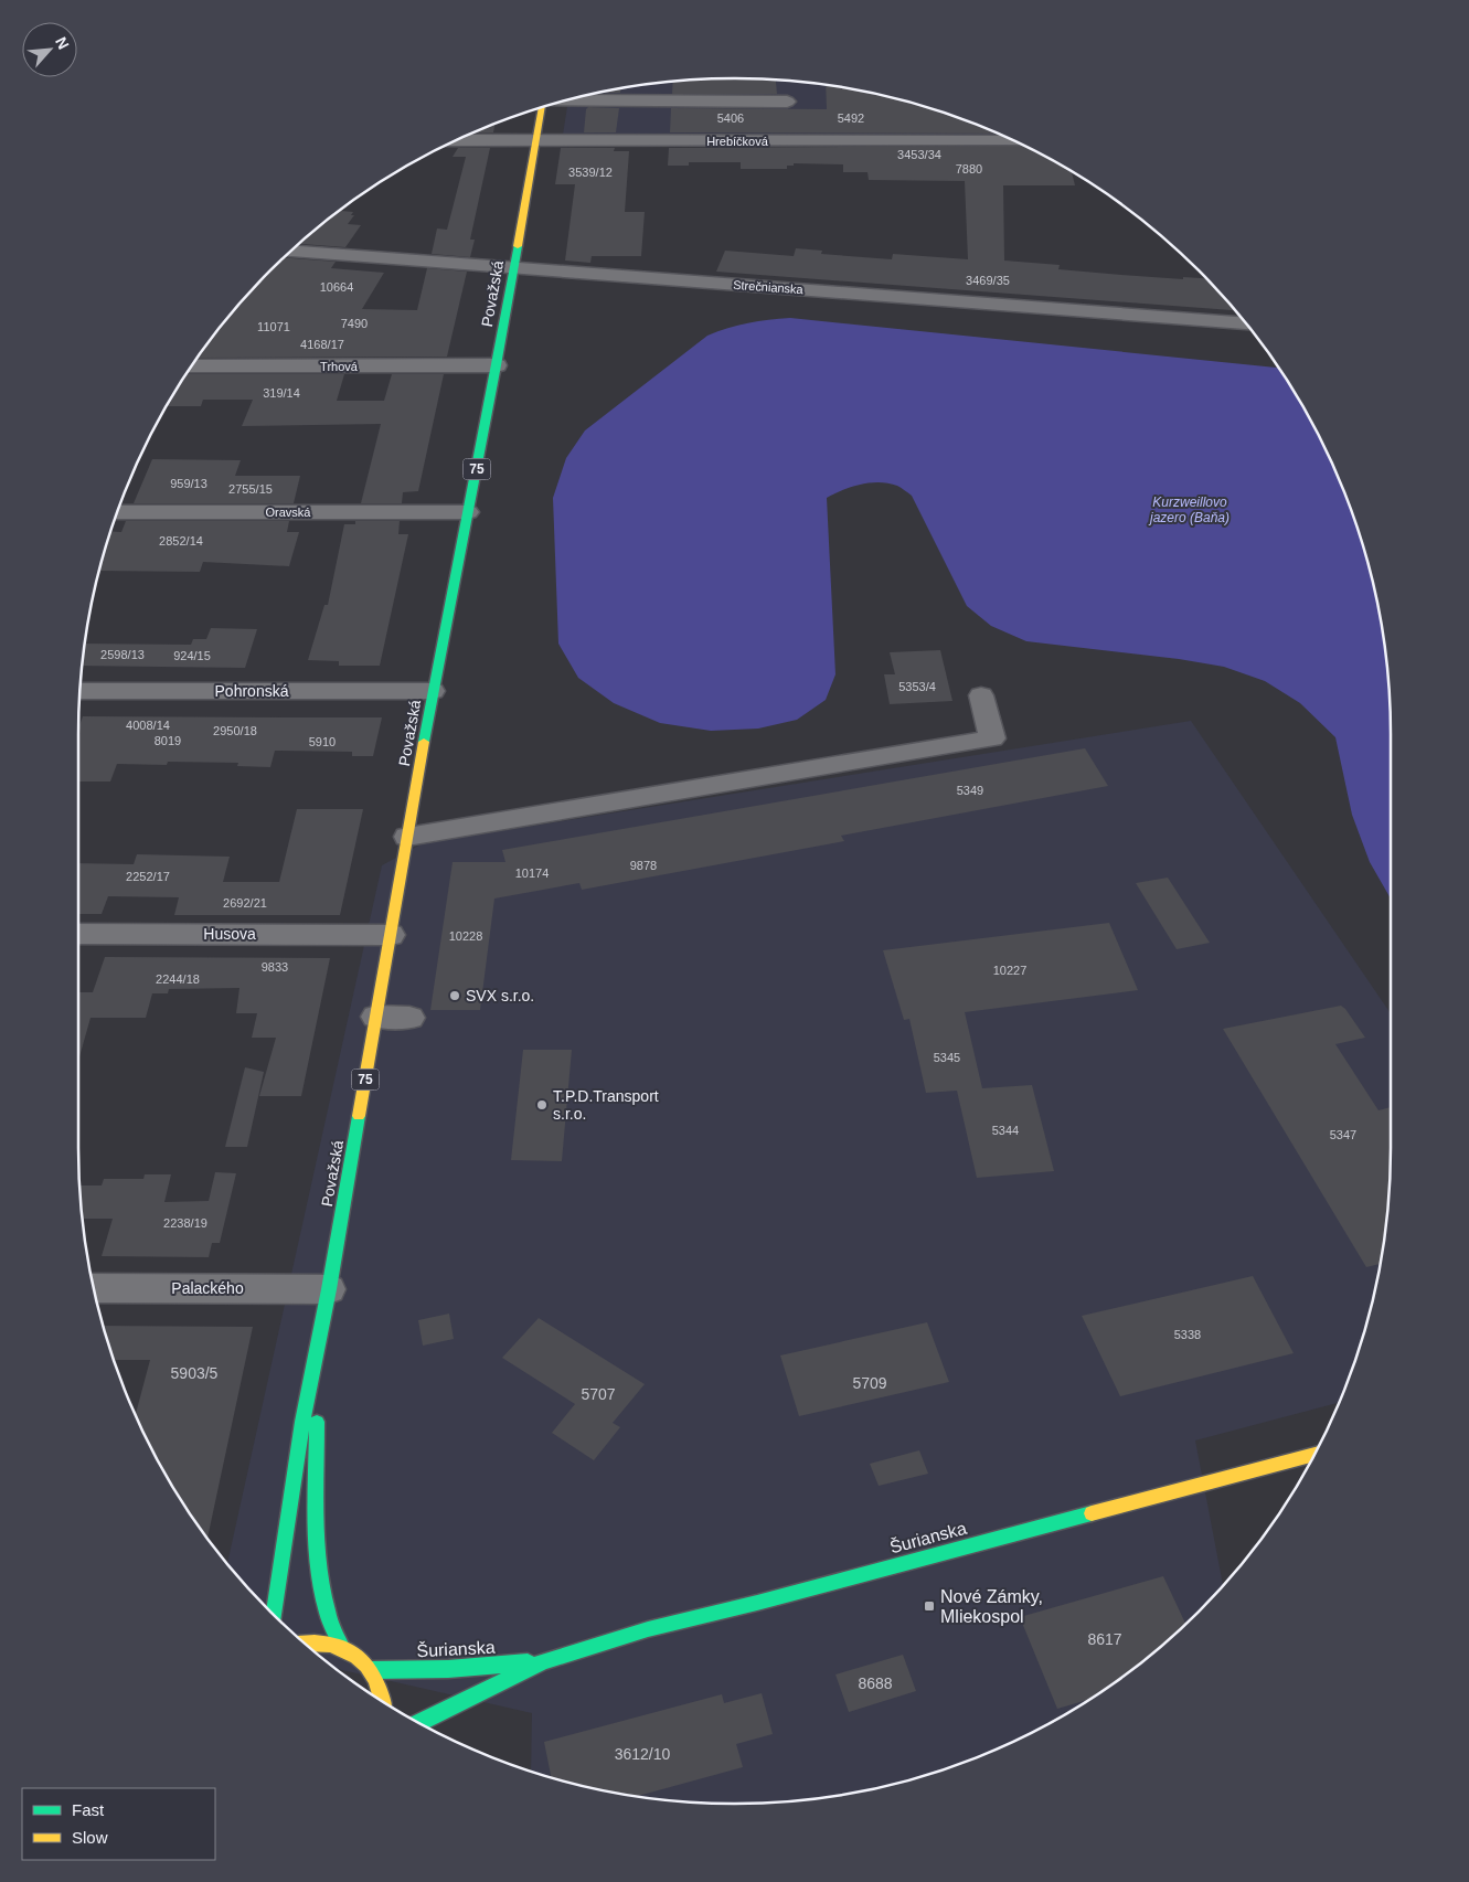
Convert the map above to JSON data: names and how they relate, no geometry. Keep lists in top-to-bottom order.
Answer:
{
  "streets": {
    "main road": ["Považská", "75", "Šurianska"],
    "street": [
      "Hrebíčková",
      "Strečnianska",
      "Trhová",
      "Oravská",
      "Pohronská",
      "Husova",
      "Palackého"
    ]
  },
  "crossings": [
    ["Hrebíčková", "Považská"],
    ["Strečnianska", "Považská"],
    ["Považská", "Trhová"],
    ["Považská", "Oravská"],
    ["Považská", "Pohronská"],
    ["Považská", "Husova"],
    ["Považská", "Palackého"]
  ],
  "water": ["Kurzweillovo jazero (Baňa)"],
  "places": {
    "other": ["SVX s.r.o.", "T.P.D.Transport s.r.o."],
    "transit": ["Nové Zámky, Mliekospol"]
  },
  "house_numbers": [
    "5406",
    "5492",
    "3453/34",
    "7880",
    "3539/12",
    "3469/35",
    "10664",
    "7490",
    "11071",
    "4168/17",
    "319/14",
    "959/13",
    "2755/15",
    "2852/14",
    "2598/13",
    "924/15",
    "5353/4",
    "4008/14",
    "2950/18",
    "8019",
    "5910",
    "5349",
    "9878",
    "10174",
    "2252/17",
    "2692/21",
    "10228",
    "9833",
    "10227",
    "2244/18",
    "5345",
    "5344",
    "5347",
    "2238/19",
    "5338",
    "5903/5",
    "5709",
    "5707",
    "8617",
    "8688",
    "3612/10"
  ],
  "legend": ["Fast", "Slow"],
  "north": "top right"
}
